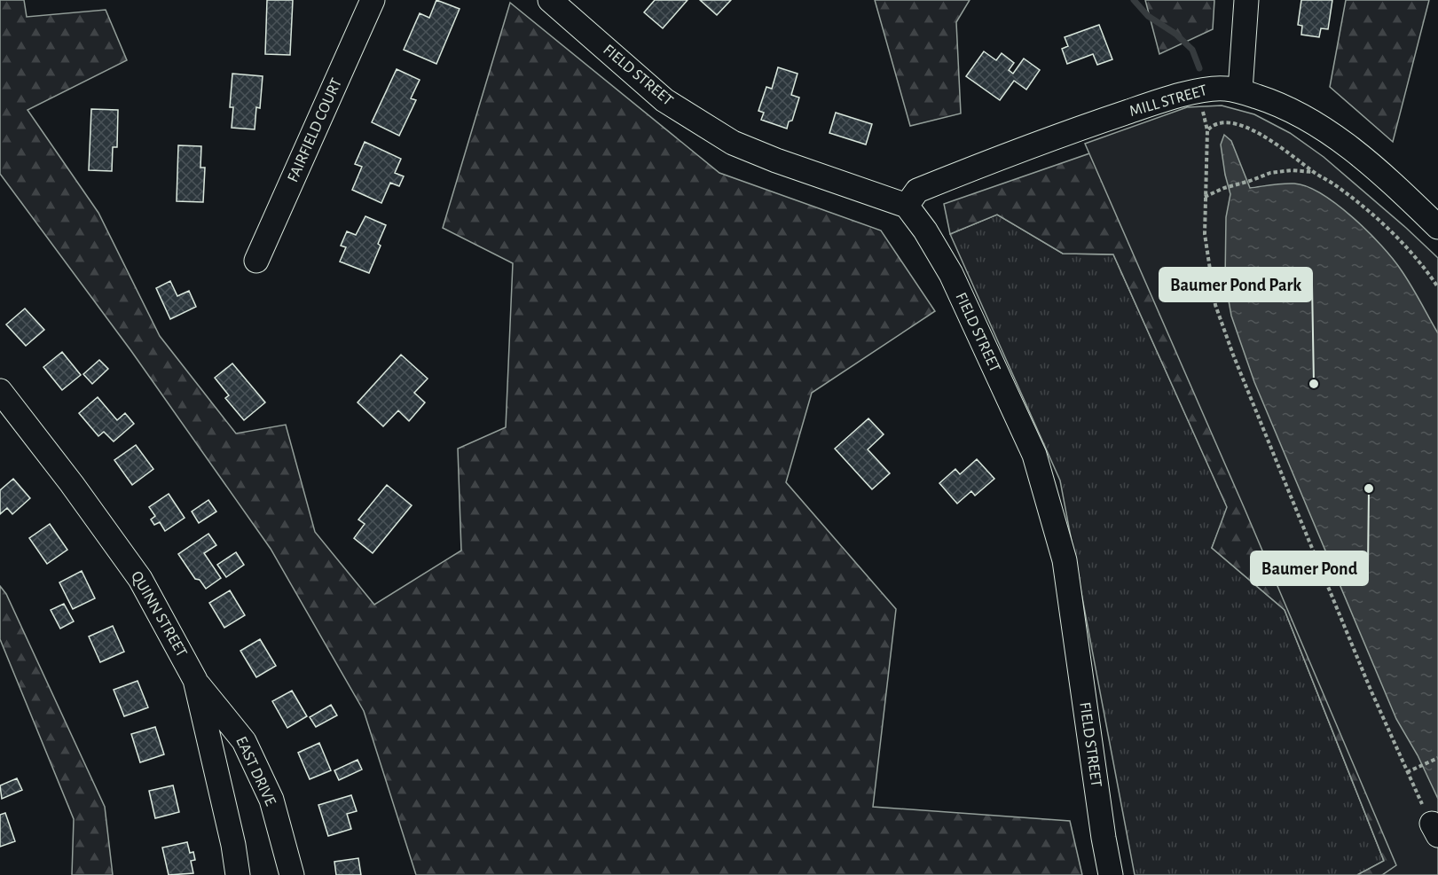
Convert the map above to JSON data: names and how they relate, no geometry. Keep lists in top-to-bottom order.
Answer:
{
  "streets": {
    "street": [
      "FIELD STREET",
      "MILL STREET",
      "FAIRFIELD COURT",
      "QUINN STREET",
      "EAST DRIVE"
    ]
  },
  "crossings": [
    ["FIELD STREET", "MILL STREET"],
    ["QUINN STREET", "EAST DRIVE"]
  ],
  "places": ["Baumer Pond Park", "Baumer Pond"]
}
